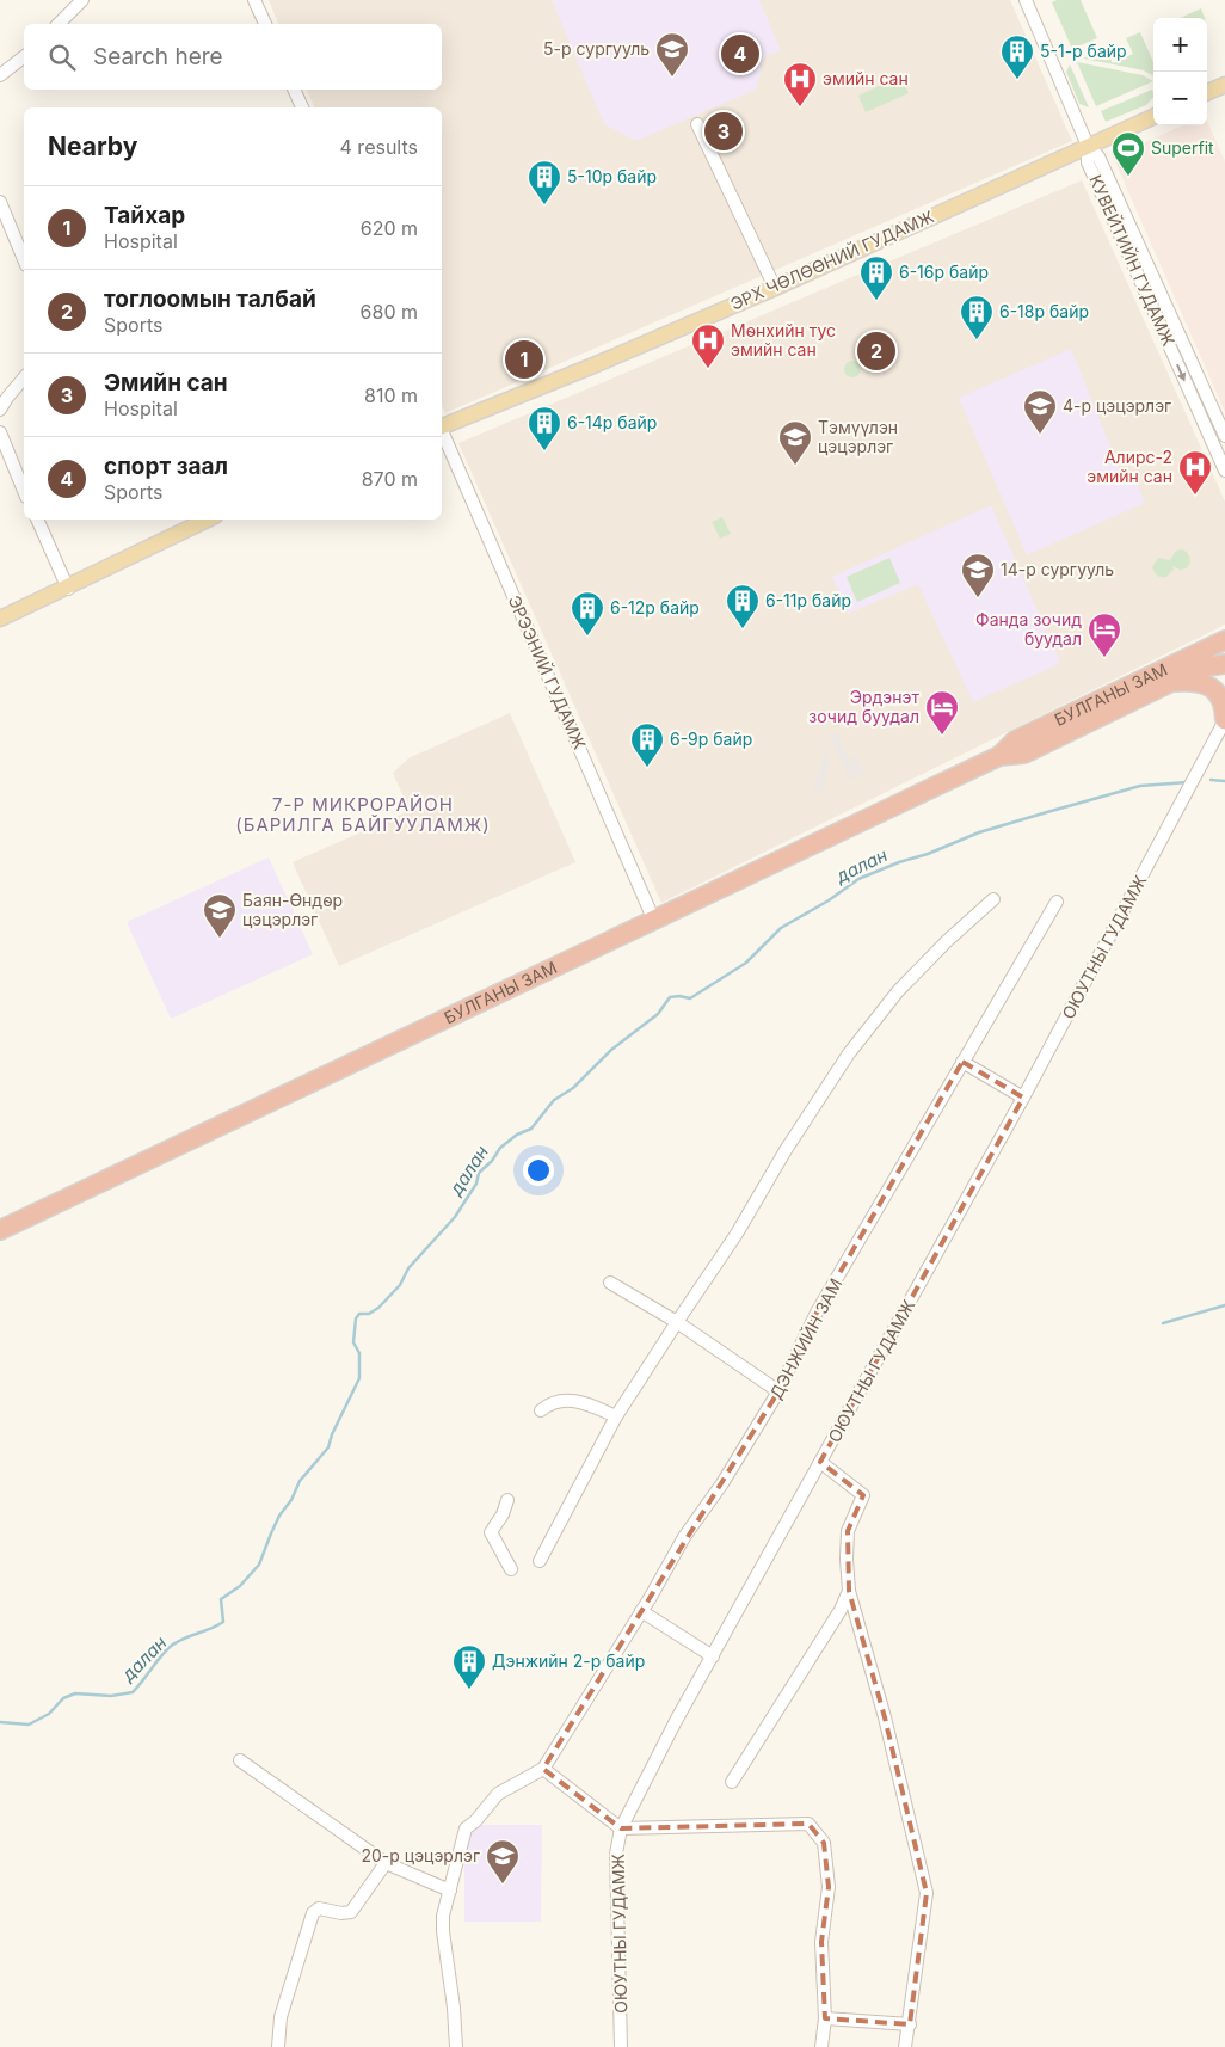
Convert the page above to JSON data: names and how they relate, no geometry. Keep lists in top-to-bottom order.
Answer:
{
  "streets": {
    "highway": ["БУЛГАНЫ ЗАМ"],
    "main road": ["ЭРХ ЧӨЛӨӨНИЙ ГУДАМЖ"],
    "street": [
      "КУВЕЙТИЙН ГУДАМЖ",
      "ЭРЭЭНИЙ ГУДАМЖ",
      "ОЮУТНЫ ГУДАМЖ",
      "ДЭНЖИЙН ЗАМ"
    ]
  },
  "crossings": [
    ["ЭРХ ЧӨЛӨӨНИЙ ГУДАМЖ", "КУВЕЙТИЙН ГУДАМЖ"],
    ["ЭРЭЭНИЙ ГУДАМЖ", "БУЛГАНЫ ЗАМ"]
  ],
  "districts": ["7-Р МИКРОРАЙОН (БАРИЛГА БАЙГУУЛАМЖ)"],
  "water": ["далан"],
  "places": {
    "school or university": [
      "5-р сургууль",
      "4-р цэцэрлэг",
      "Тэмүүлэн цэцэрлэг",
      "14-р сургууль",
      "Баян-Өндөр цэцэрлэг",
      "20-р цэцэрлэг"
    ],
    "building": [
      "5-1-р байр",
      "5-10р байр",
      "6-16р байр",
      "6-18р байр",
      "6-14р байр",
      "6-11р байр",
      "6-12р байр",
      "6-9р байр",
      "Дэнжийн 2-р байр"
    ],
    "hospital": ["эмийн сан", "Мөнхийн тус эмийн сан", "Aлирс-2 эмийн сан"],
    "sports": ["Superfit"],
    "hotel": ["Фанда зочид буудал", "Эрдэнэт зочид буудал"]
  },
  "page": {
    "map_buttons": ["+", "−"],
    "search": "Search here",
    "pins": [
      "4",
      "3",
      "2",
      "1"
    ],
    "heading": ["Nearby", "4 results"],
    "list": [
      {
        "mark": "1",
        "name": "Тайхар",
        "note": "Hospital",
        "value": "620 m"
      },
      {
        "mark": "2",
        "name": "тоглоомын талбай",
        "note": "Sports",
        "value": "680 m"
      },
      {
        "mark": "3",
        "name": "Эмийн сан",
        "note": "Hospital",
        "value": "810 m"
      },
      {
        "mark": "4",
        "name": "спорт заал",
        "note": "Sports",
        "value": "870 m"
      }
    ]
  }
}
